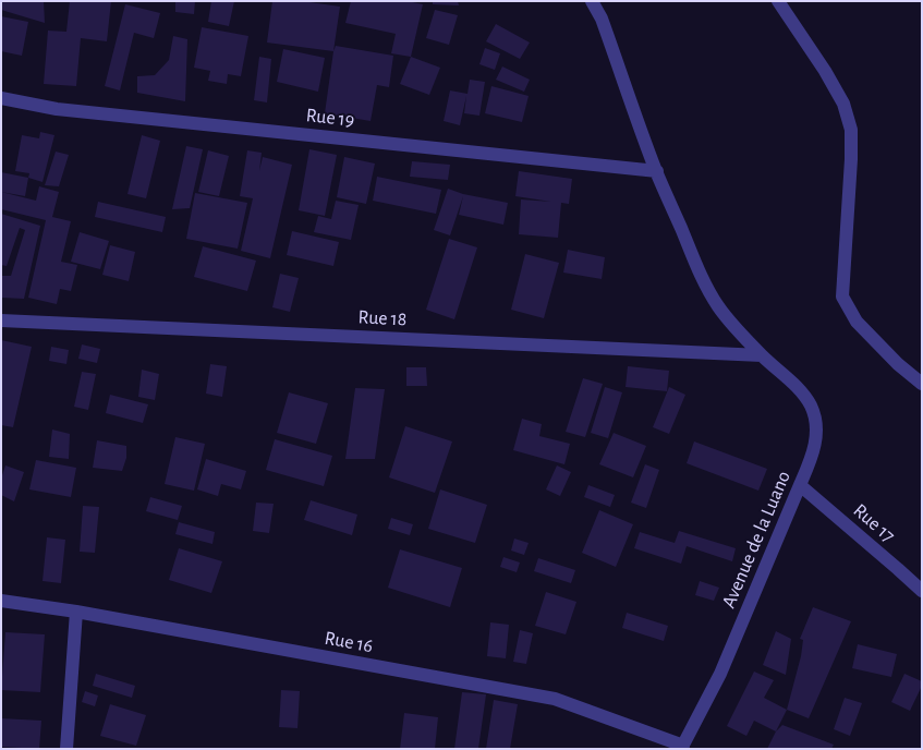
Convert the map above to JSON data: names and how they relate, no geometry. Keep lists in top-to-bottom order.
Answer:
{
  "streets": {
    "street": [
      "Rue 19",
      "Rue 18",
      "Rue 17",
      "Avenue de la Luano",
      "Rue 16"
    ]
  },
  "crossings": [
    ["Rue 19", "Avenue de la Luano"],
    ["Rue 18", "Avenue de la Luano"],
    ["Rue 17", "Avenue de la Luano"],
    ["Avenue de la Luano", "Rue 16"]
  ]
}
